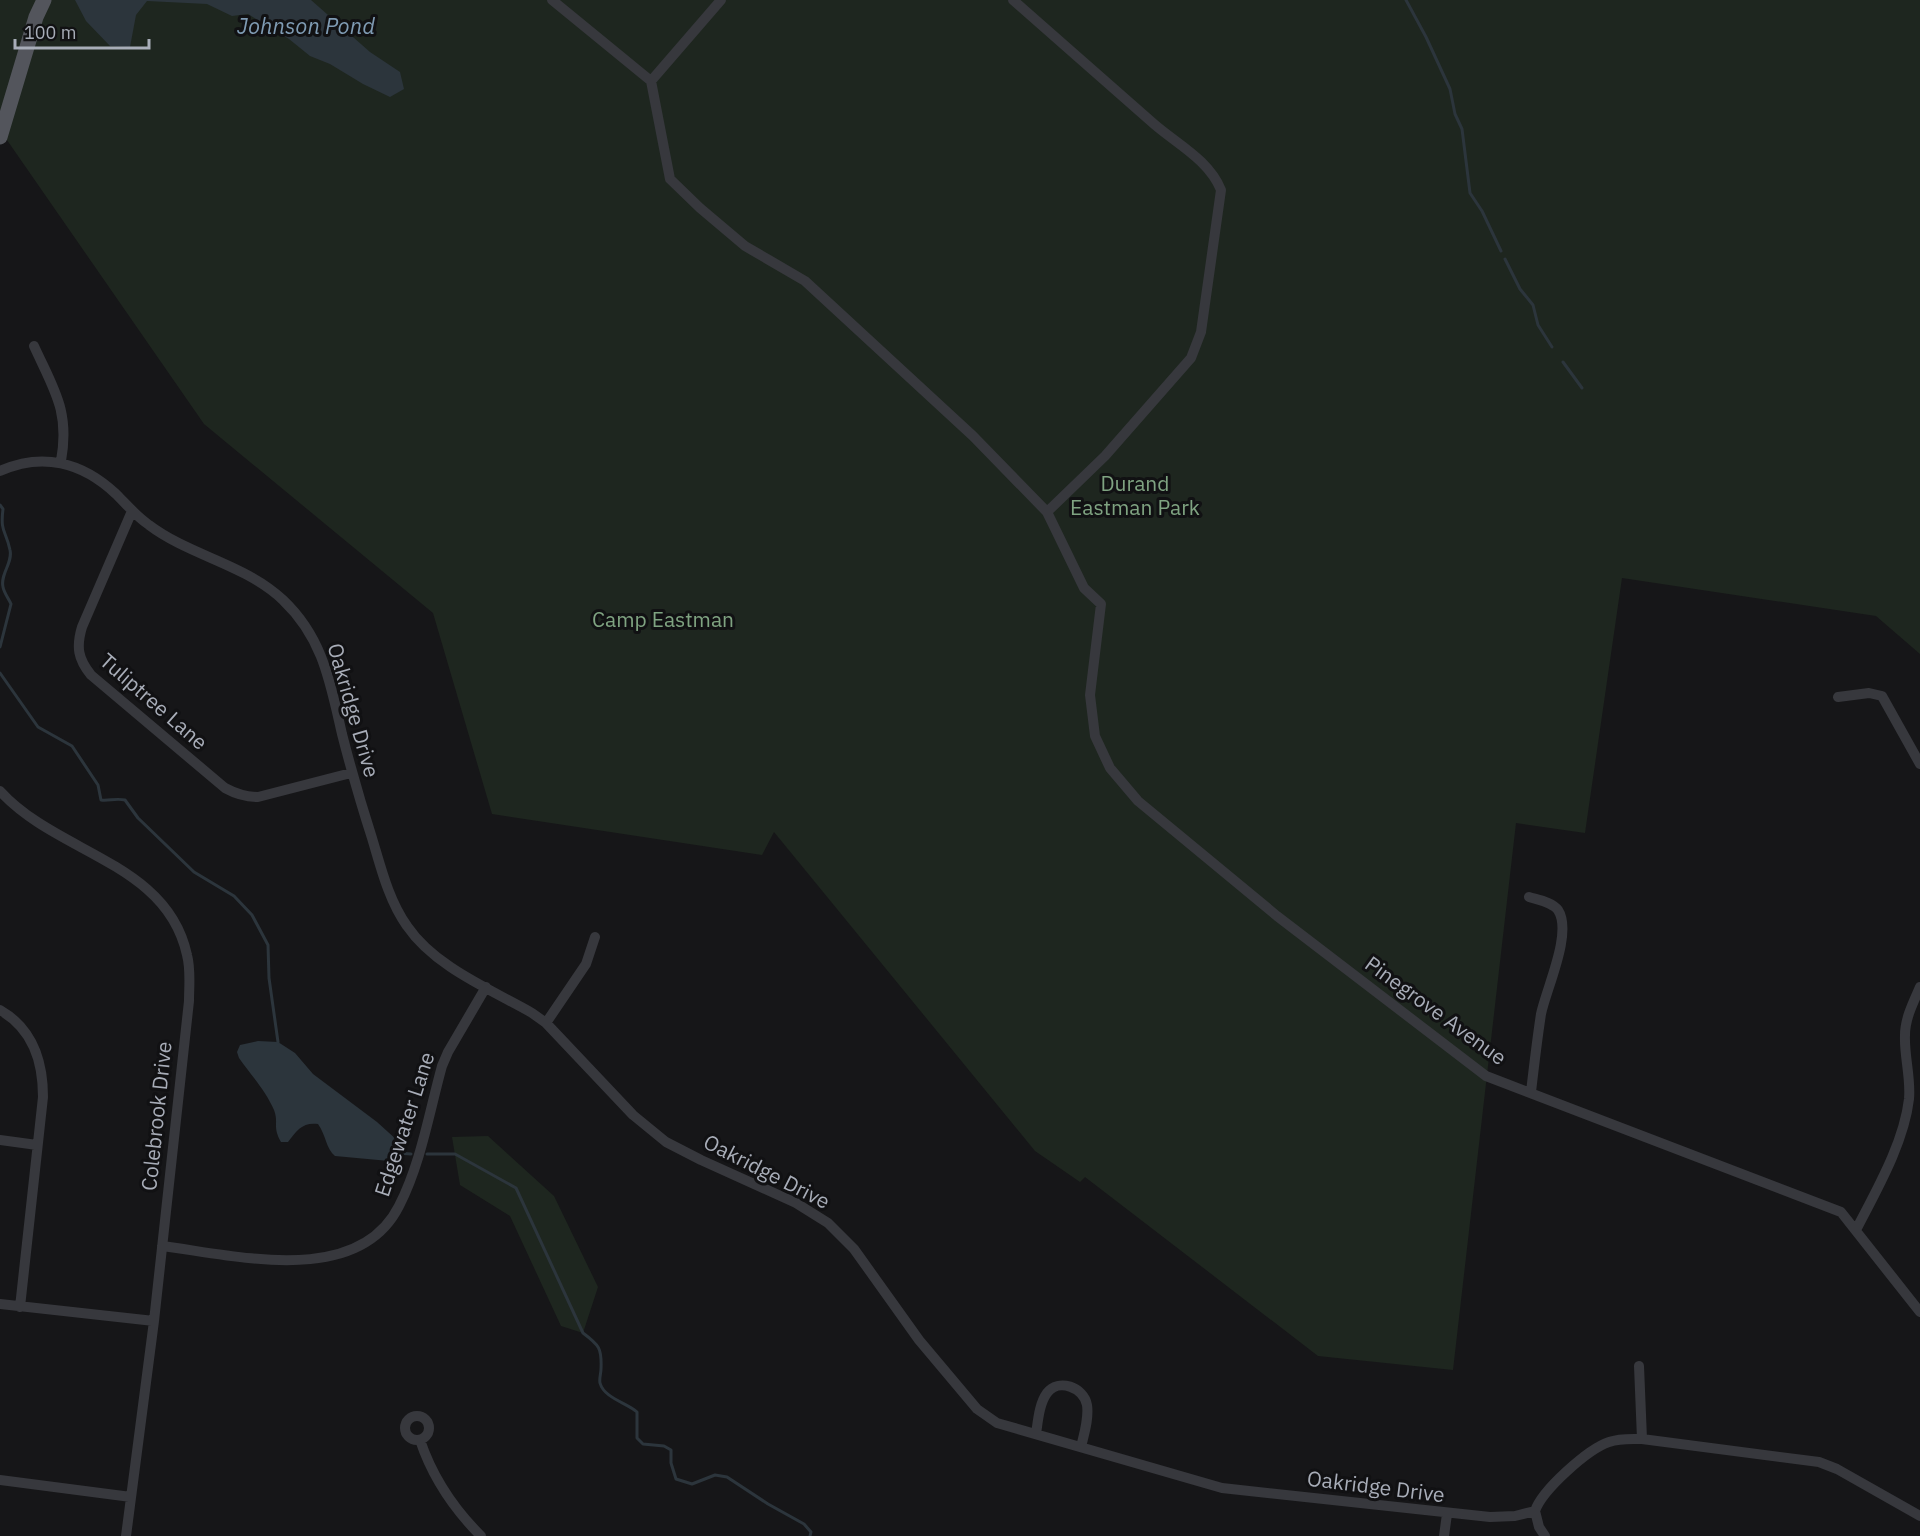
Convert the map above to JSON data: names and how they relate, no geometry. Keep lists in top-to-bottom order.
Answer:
{
  "streets": {
    "street": [
      "Tuliptree Lane",
      "Oakridge Drive",
      "Pinegrove Avenue",
      "Colebrook Drive",
      "Edgewater Lane"
    ]
  },
  "crossings": [
    ["Tuliptree Lane", "Oakridge Drive"],
    ["Oakridge Drive", "Edgewater Lane"],
    ["Colebrook Drive", "Edgewater Lane"]
  ],
  "water": ["Johnson Pond"],
  "parks": ["Durand Eastman Park", "Camp Eastman"],
  "scale_bar": "100 m"
}
